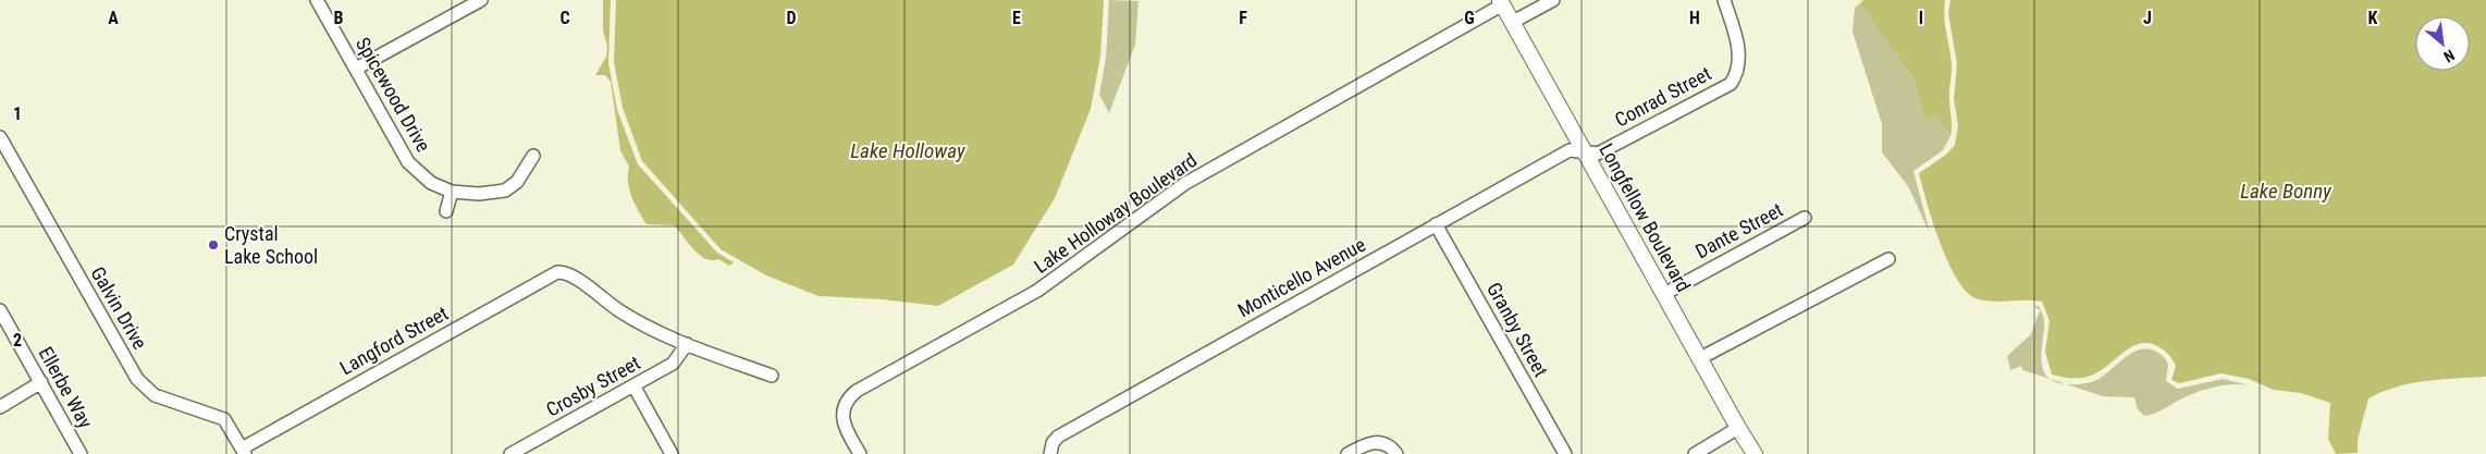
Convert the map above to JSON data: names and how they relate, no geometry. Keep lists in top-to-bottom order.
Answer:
{
  "streets": {
    "street": [
      "Spicewood Drive",
      "Conrad Street",
      "Lake Holloway Boulevard",
      "Longfellow Boulevard",
      "Dante Street",
      "Monticello Avenue",
      "Galvin Drive",
      "Granby Street",
      "Langford Street",
      "Crosby Street",
      "Ellerbe Way"
    ]
  },
  "crossings": [
    ["Conrad Street", "Longfellow Boulevard"],
    ["Conrad Street", "Monticello Avenue"],
    ["Lake Holloway Boulevard", "Longfellow Boulevard"],
    ["Longfellow Boulevard", "Dante Street"],
    ["Longfellow Boulevard", "Monticello Avenue"],
    ["Monticello Avenue", "Granby Street"],
    ["Galvin Drive", "Langford Street"],
    ["Langford Street", "Crosby Street"]
  ],
  "water": ["Lake Holloway", "Lake Bonny"],
  "places": ["Crystal Lake School"],
  "north": "bottom right",
  "grid": {
    "columns": [
      "A",
      "B",
      "C",
      "D",
      "E",
      "F",
      "G",
      "H",
      "I",
      "J",
      "K"
    ],
    "rows": ["1", "2"]
  }
}
